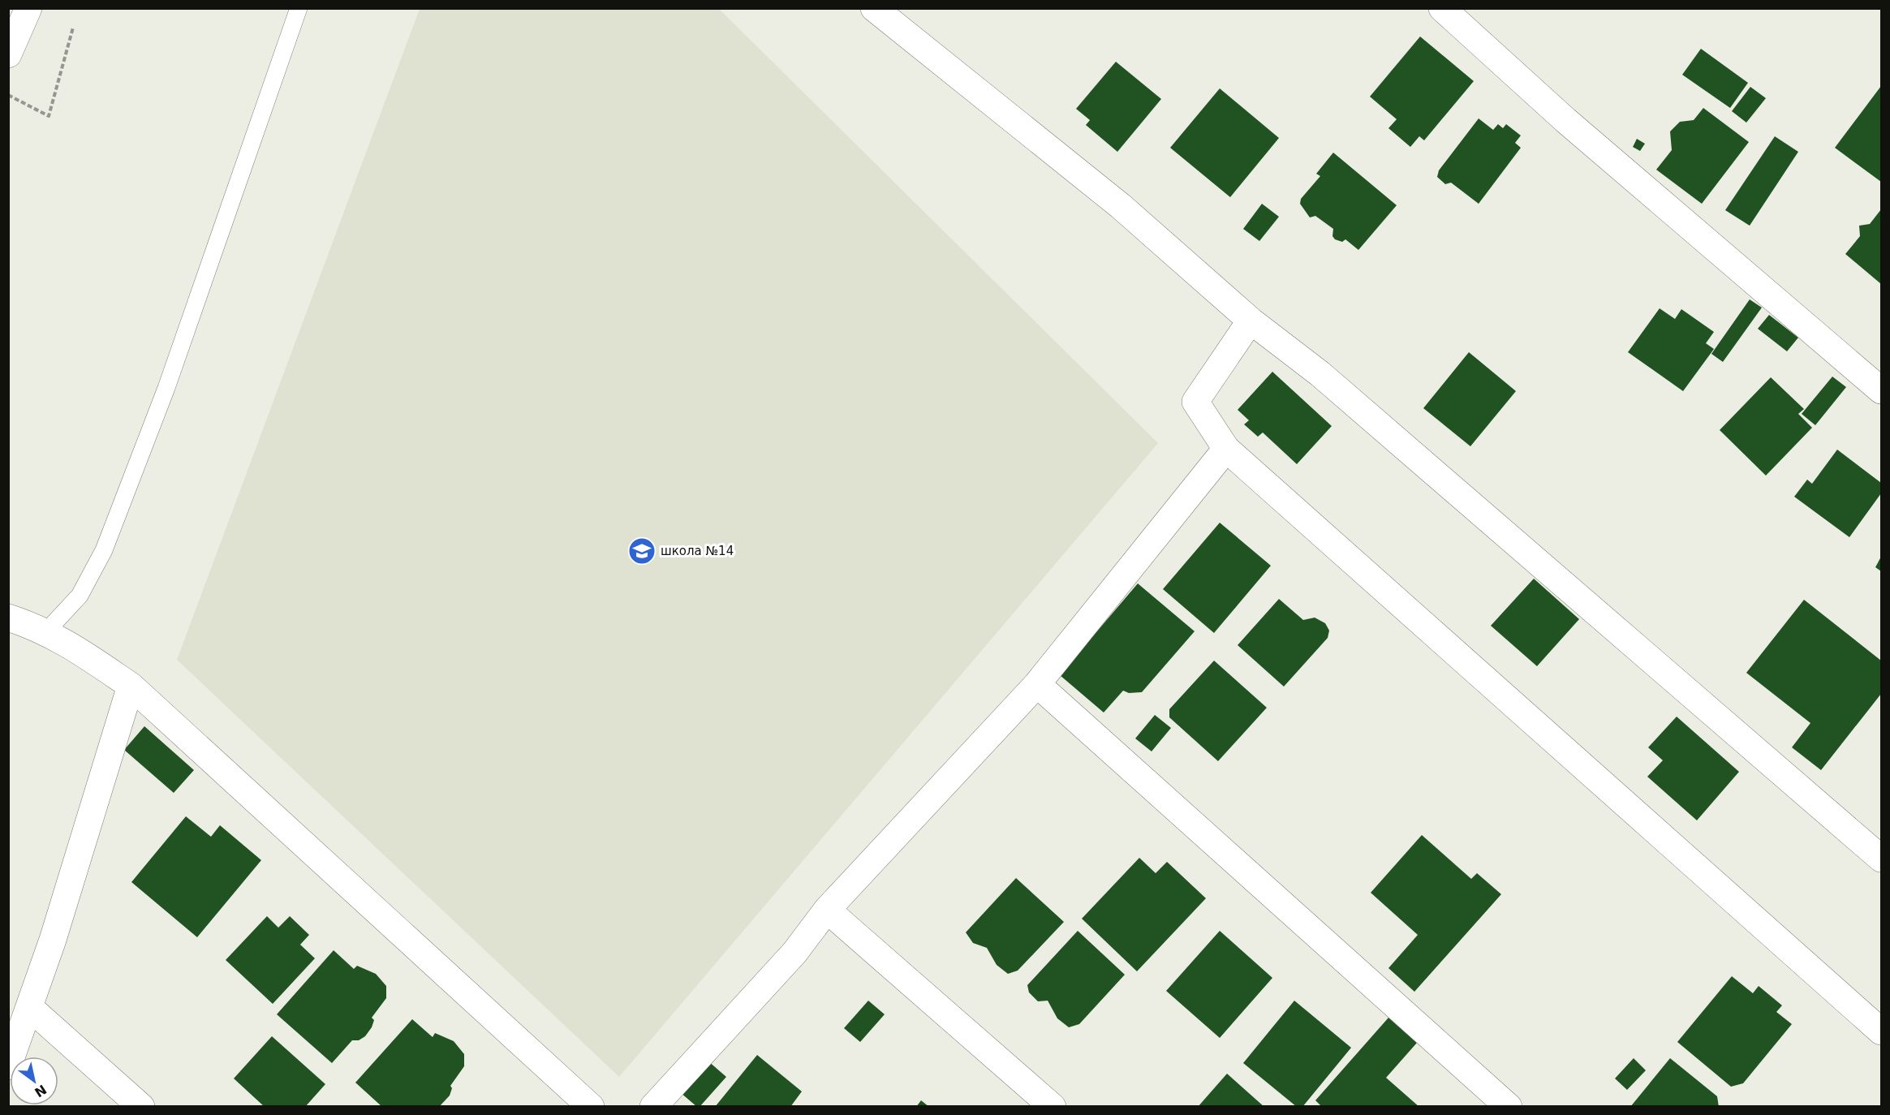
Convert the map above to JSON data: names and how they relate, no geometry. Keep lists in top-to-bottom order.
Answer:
{
  "places": {
    "school or university": ["школа №14"]
  },
  "north": "bottom right"
}
